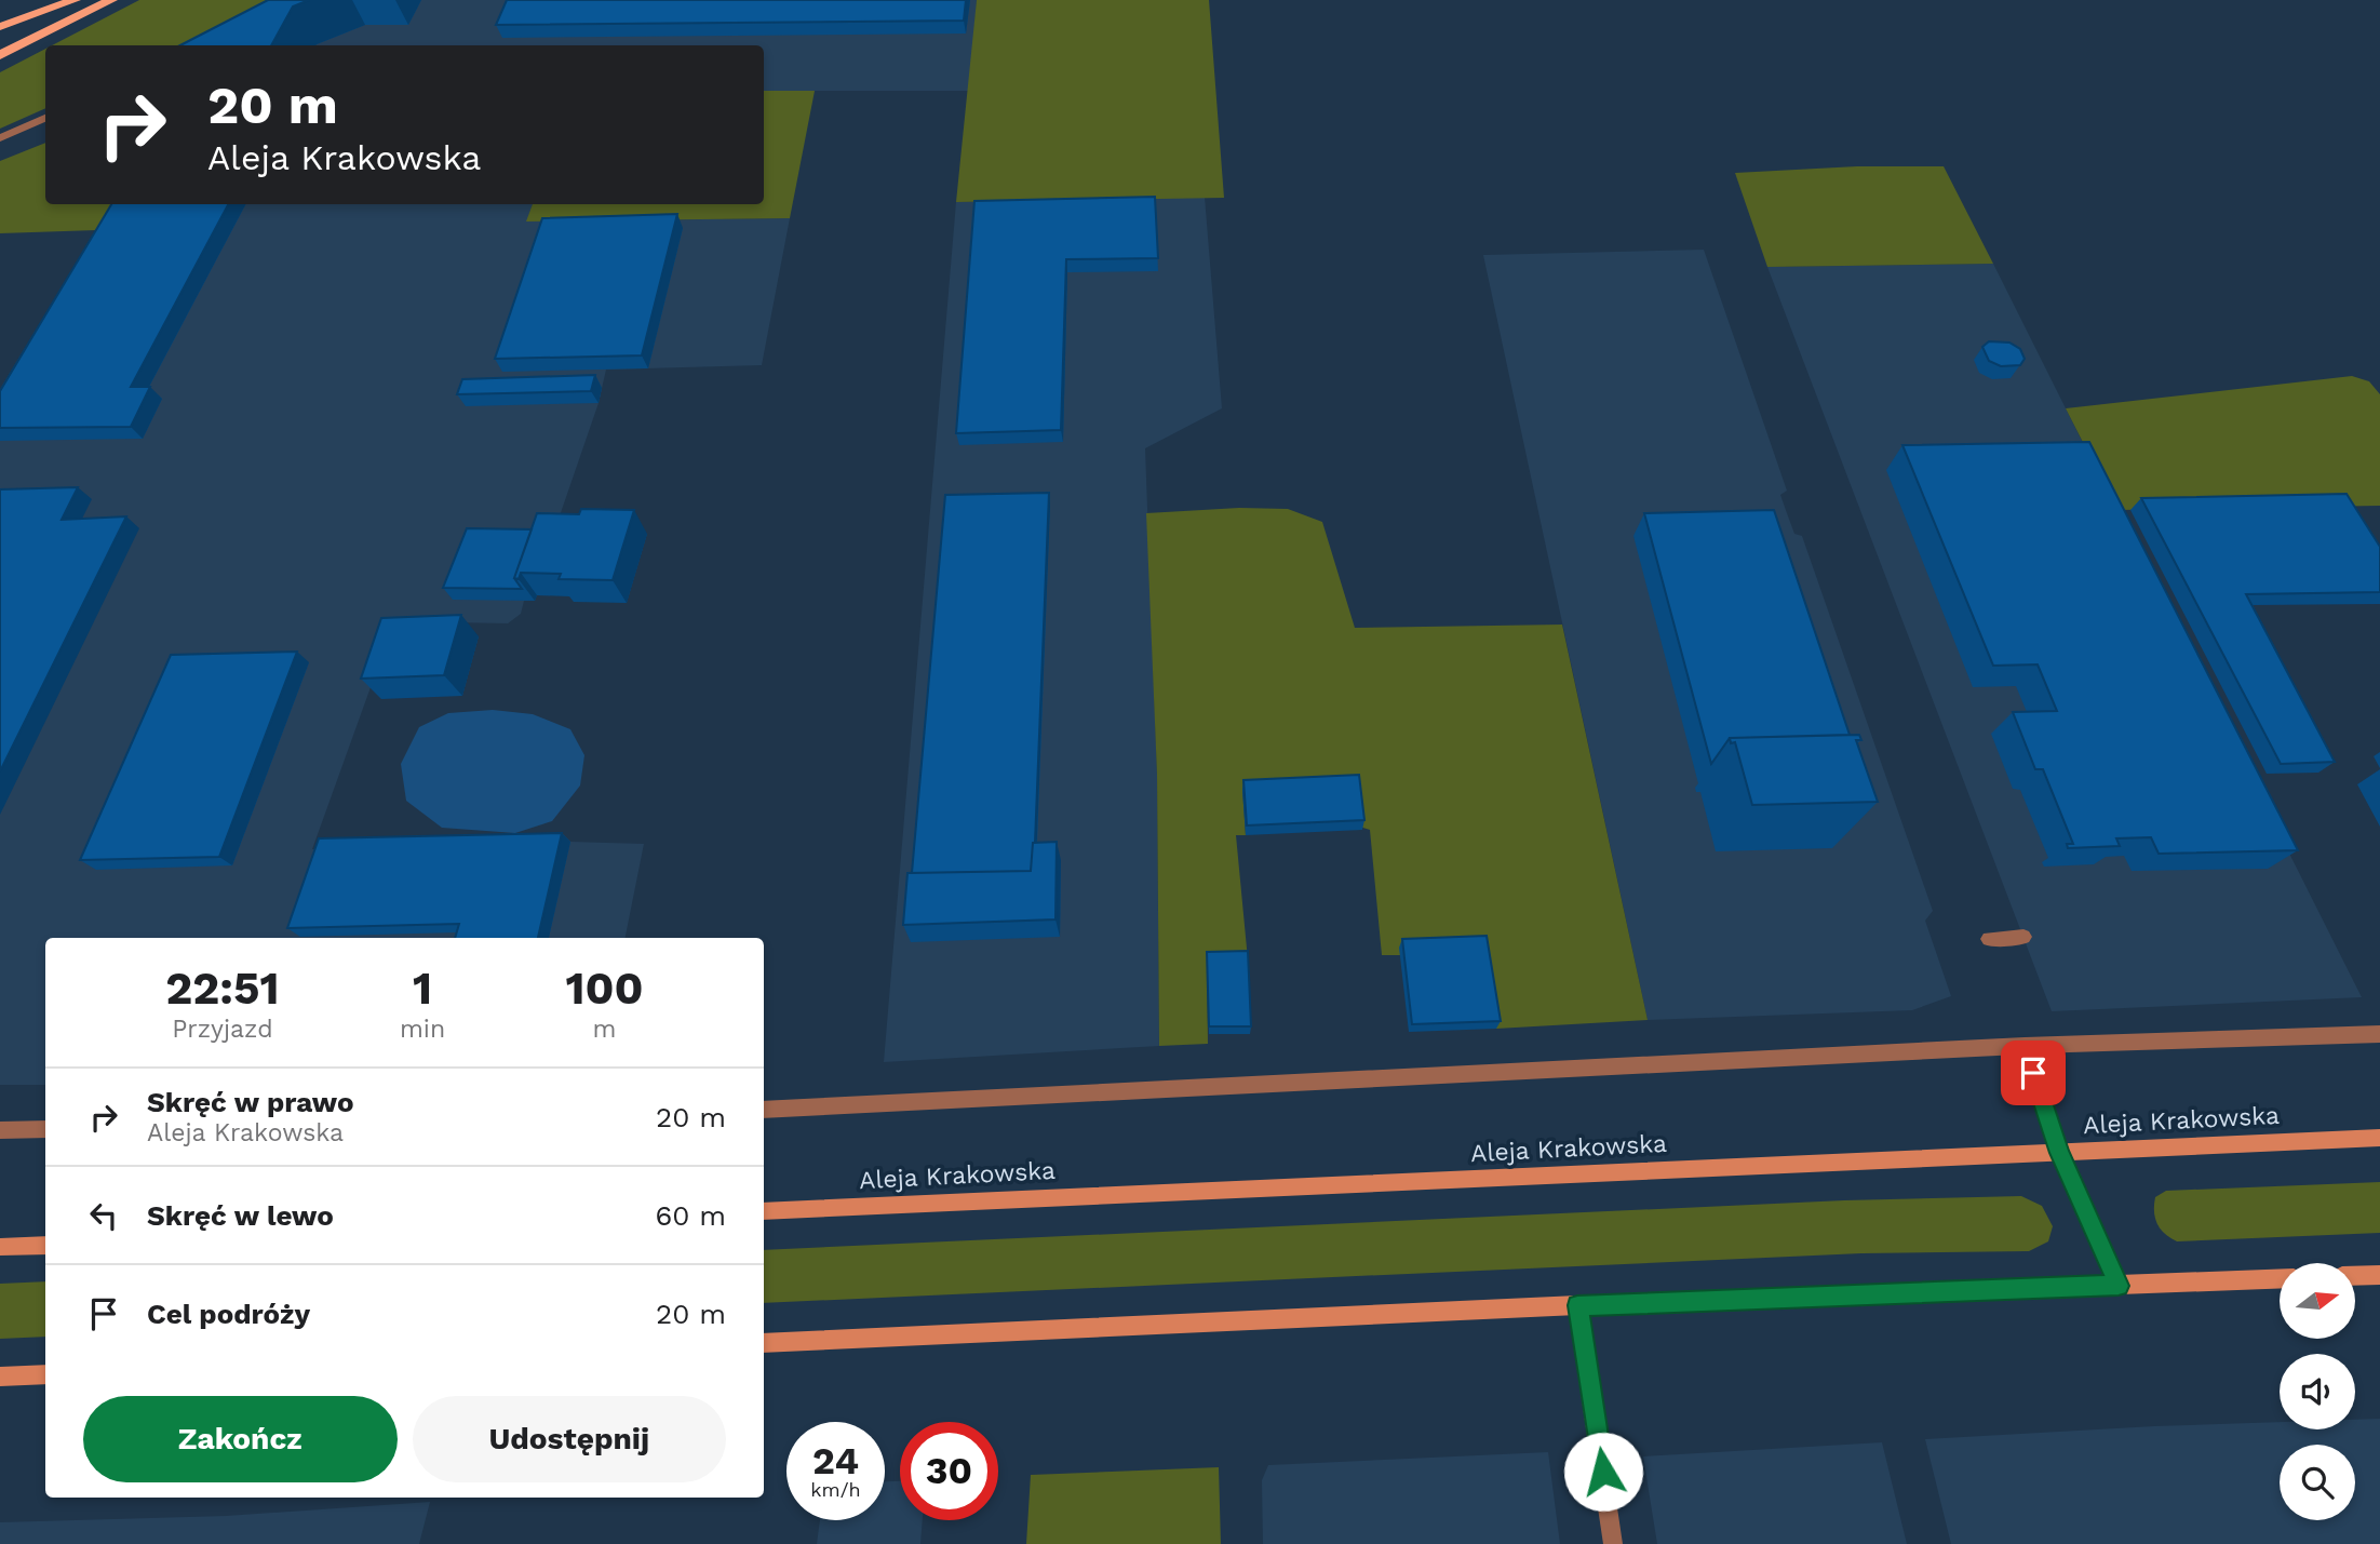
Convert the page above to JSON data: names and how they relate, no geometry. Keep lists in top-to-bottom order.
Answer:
{
  "streets": {
    "main road": ["Aleja Krakowska"]
  },
  "north": "right",
  "page": {
    "turn": ["20 m", "Aleja Krakowska"],
    "eta": [
      "22:51",
      "Przyjazd",
      "1",
      "min",
      "100",
      "m"
    ],
    "list": [
      {
        "name": "Skręć w prawo",
        "note": "Aleja Krakowska",
        "value": "20 m"
      },
      {
        "name": "Skręć w lewo",
        "value": "60 m"
      },
      {
        "name": "Cel podróży",
        "value": "20 m"
      }
    ],
    "buttons": ["Zakończ", "Udostępnij"],
    "speed": "24 km/h",
    "limit": "30"
  }
}
